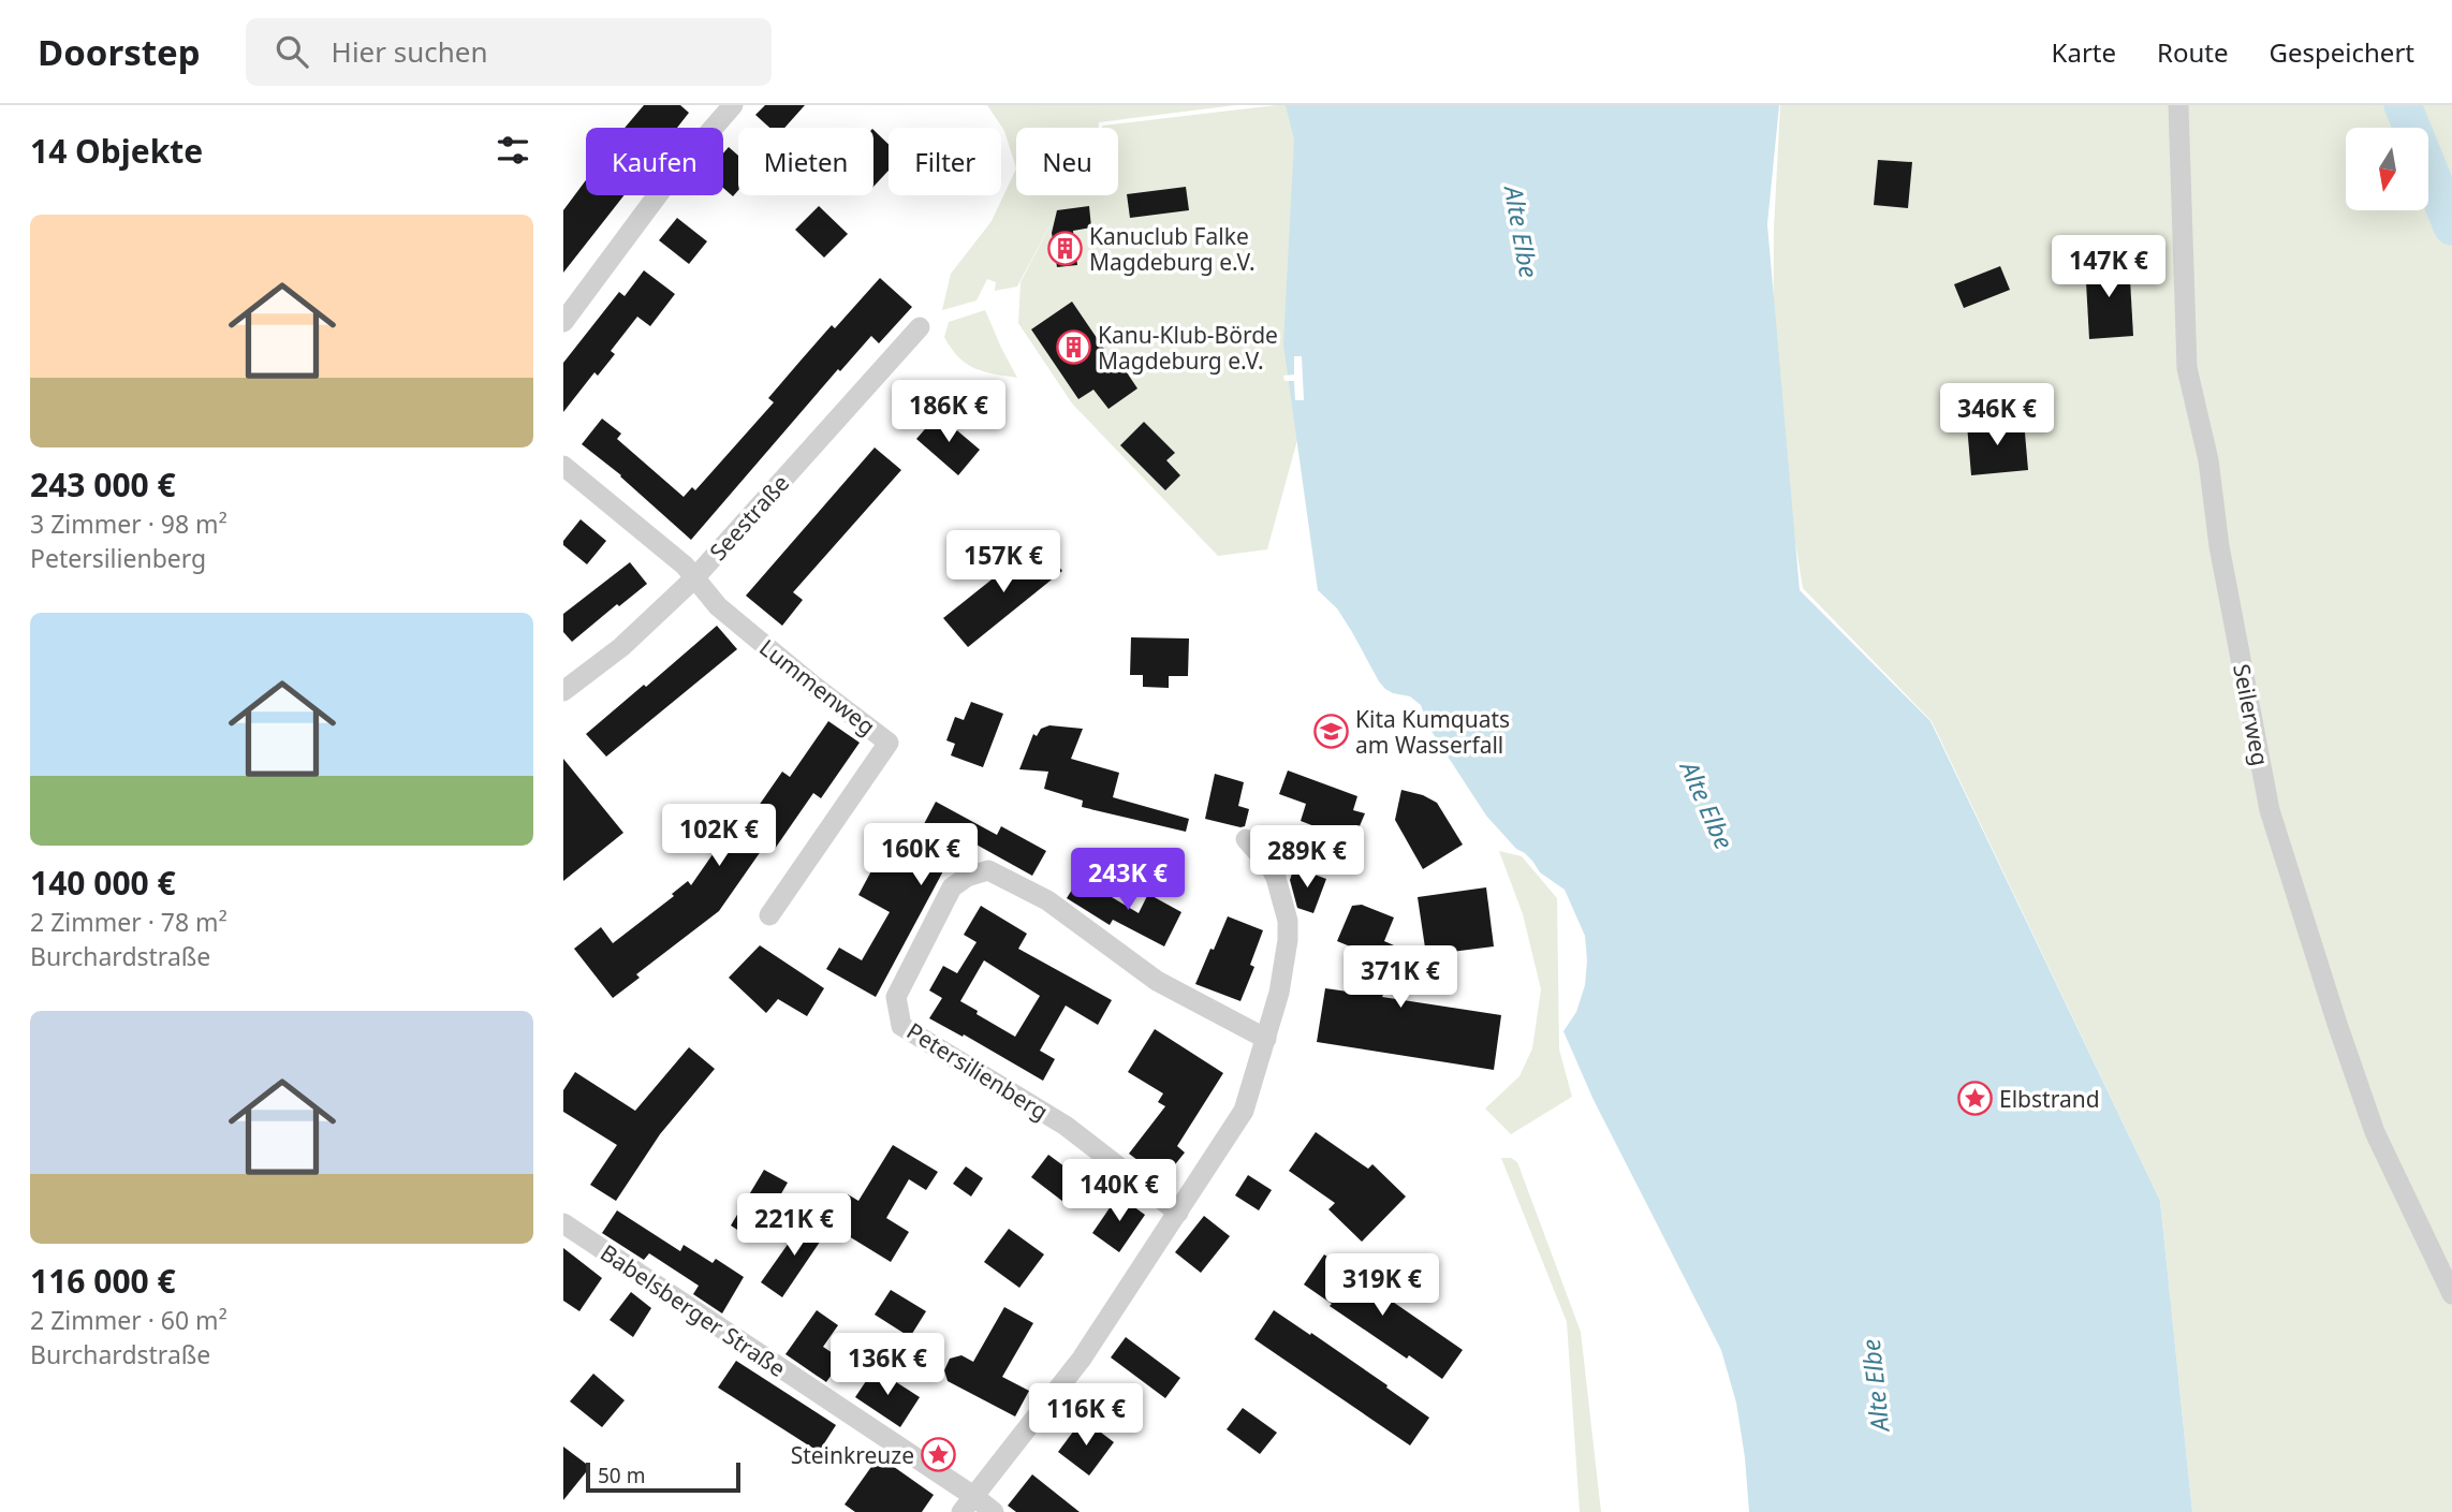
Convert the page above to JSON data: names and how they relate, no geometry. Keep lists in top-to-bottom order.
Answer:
{
  "streets": {
    "street": [
      "Seestraße",
      "Lummenweg",
      "Seilerweg",
      "Petersilienberg",
      "Babelsberger Straße"
    ]
  },
  "crossings": [
    ["Seestraße", "Lummenweg"]
  ],
  "water": ["Alte Elbe"],
  "places": {
    "building": ["Kanuclub Falke Magdeburg e.V.", "Kanu-Klub-Börde Magdeburg e.V."],
    "school or university": ["Kita Kumquats am Wasserfall"],
    "place": ["Elbstrand", "Steinkreuze"]
  },
  "scale_bar": "50 m",
  "north": "bottom",
  "page": {
    "header": "Doorstep",
    "search": "Hier suchen",
    "nav": ["Karte", "Route", "Gespeichert"],
    "heading": "14 Objekte",
    "chip": [
      "Kaufen",
      "Mieten",
      "Filter",
      "Neu"
    ],
    "list": [
      {
        "name": "243 000 €",
        "note": "3 Zimmer · 98 m² · Petersilienberg"
      },
      {
        "name": "140 000 €",
        "note": "2 Zimmer · 78 m² · Burchardstraße"
      },
      {
        "name": "116 000 €",
        "note": "2 Zimmer · 60 m² · Burchardstraße"
      }
    ],
    "price": [
      "147K €",
      "186K €",
      "346K €",
      "157K €",
      "102K €",
      "160K €",
      "289K €",
      "243K €",
      "371K €",
      "140K €",
      "221K €",
      "319K €",
      "136K €",
      "116K €"
    ],
    "scale": "50 m"
  }
}
